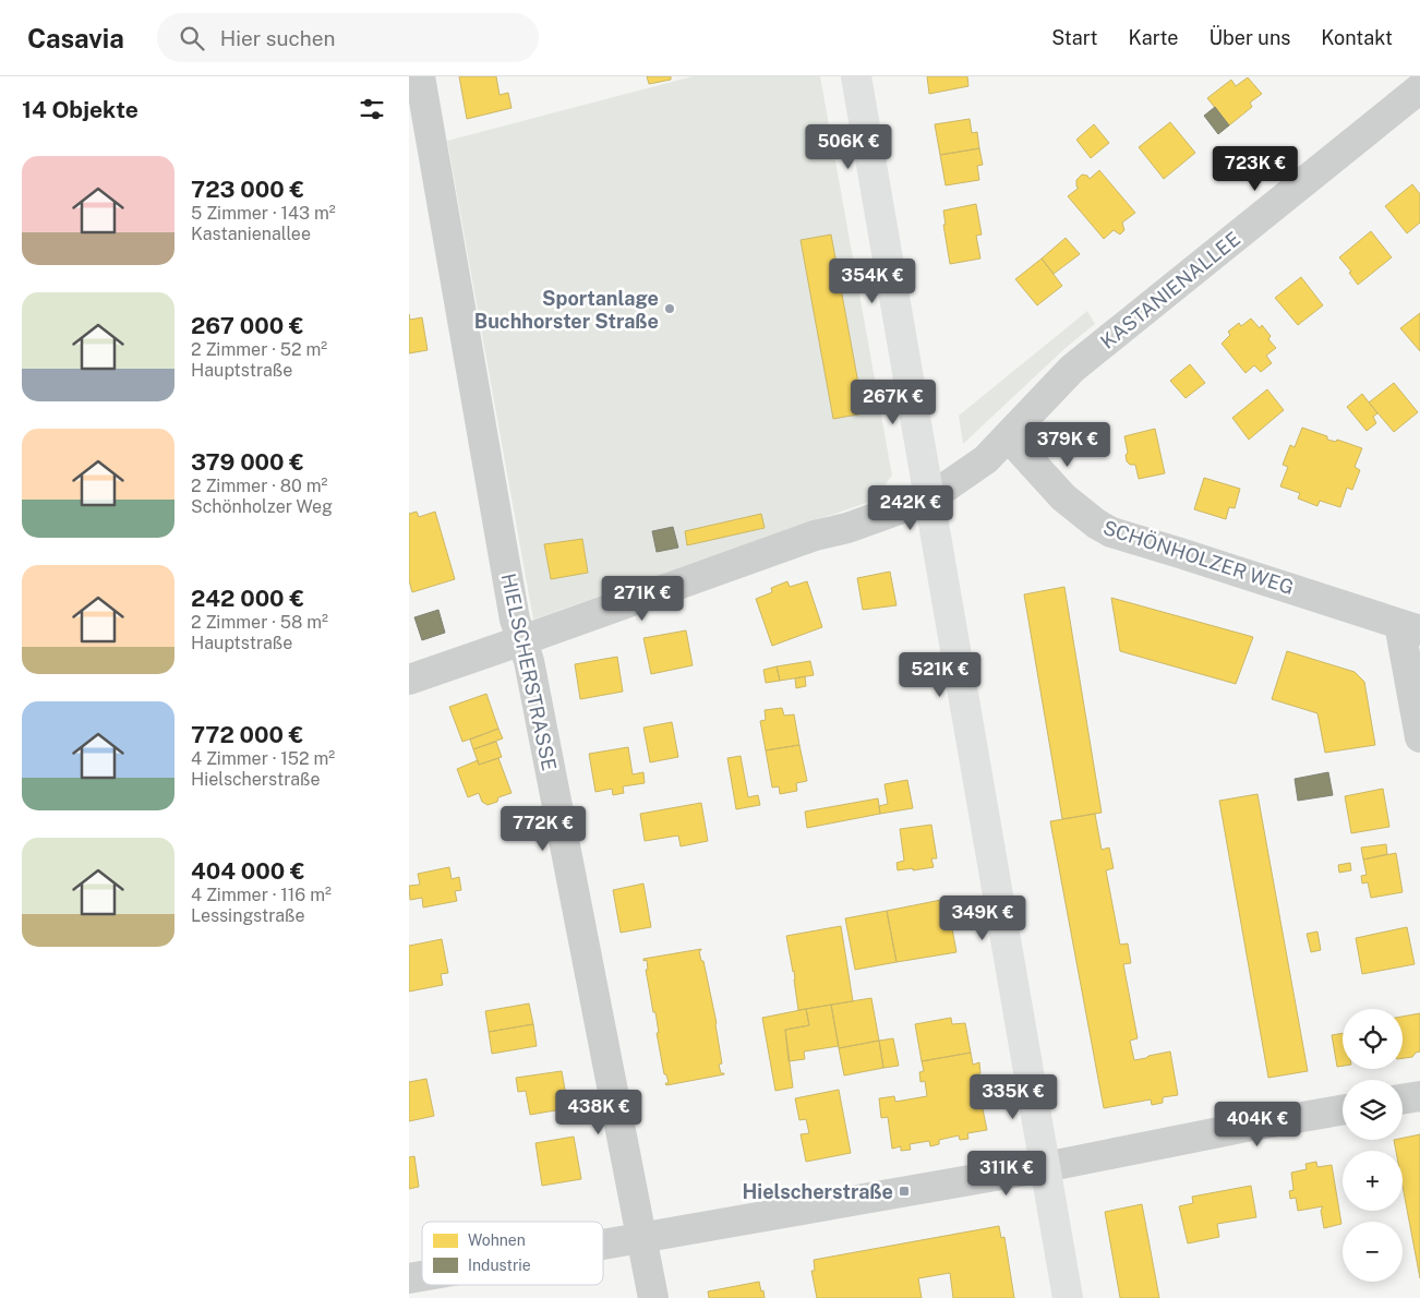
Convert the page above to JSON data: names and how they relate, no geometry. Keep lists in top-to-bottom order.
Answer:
{
  "streets": {
    "street": ["KASTANIENALLEE", "SCHÖNHOLZER WEG", "HIELSCHERSTRASSE"]
  },
  "crossings": [
    ["KASTANIENALLEE", "SCHÖNHOLZER WEG"],
    ["KASTANIENALLEE", "HIELSCHERSTRASSE"]
  ],
  "places": {
    "other": ["Sportanlage Buchhorster Straße"],
    "transit": ["Hielscherstraße"]
  },
  "legend": ["Wohnen", "Industrie"],
  "page": {
    "header": "Casavia",
    "search": "Hier suchen",
    "nav": [
      "Start",
      "Karte",
      "Über uns",
      "Kontakt"
    ],
    "heading": "14 Objekte",
    "price": [
      "506K €",
      "723K €",
      "354K €",
      "267K €",
      "379K €",
      "242K €",
      "271K €",
      "521K €",
      "772K €",
      "349K €",
      "335K €",
      "438K €",
      "404K €",
      "311K €"
    ],
    "list": [
      {
        "name": "723 000 €",
        "note": "5 Zimmer · 143 m² · Kastanienallee"
      },
      {
        "name": "267 000 €",
        "note": "2 Zimmer · 52 m² · Hauptstraße"
      },
      {
        "name": "379 000 €",
        "note": "2 Zimmer · 80 m² · Schönholzer Weg"
      },
      {
        "name": "242 000 €",
        "note": "2 Zimmer · 58 m² · Hauptstraße"
      },
      {
        "name": "772 000 €",
        "note": "4 Zimmer · 152 m² · Hielscherstraße"
      },
      {
        "name": "404 000 €",
        "note": "4 Zimmer · 116 m² · Lessingstraße"
      }
    ],
    "map_buttons": ["+", "−"]
  }
}
